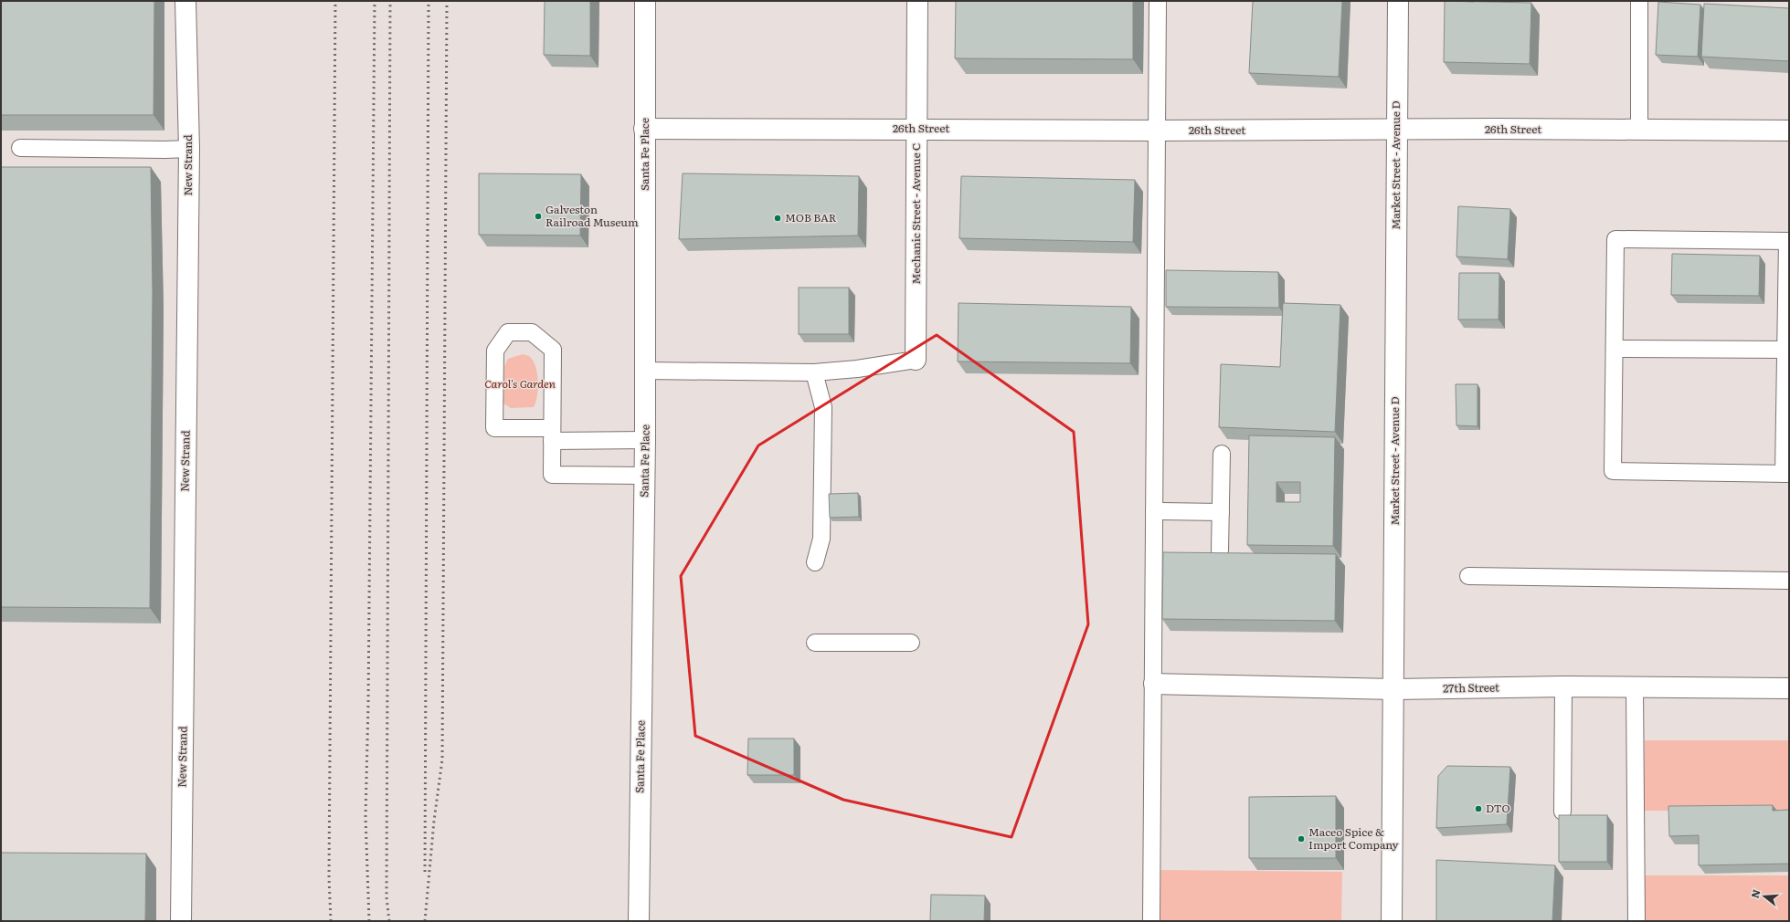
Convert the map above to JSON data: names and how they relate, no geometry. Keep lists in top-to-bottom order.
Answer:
{
  "streets": {
    "street": [
      "26th Street",
      "Santa Fe Place",
      "New Strand",
      "Market Street - Avenue D",
      "Mechanic Street - Avenue C",
      "27th Street"
    ]
  },
  "crossings": [
    ["26th Street", "Santa Fe Place"],
    ["26th Street", "Market Street - Avenue D"],
    ["26th Street", "Mechanic Street - Avenue C"],
    ["Market Street - Avenue D", "27th Street"]
  ],
  "parks": ["Carol's Garden"],
  "places": [
    "Galveston Railroad Museum",
    "MOB BAR",
    "DTO",
    "Maceo Spice & Import Company"
  ],
  "north": "left"
}
